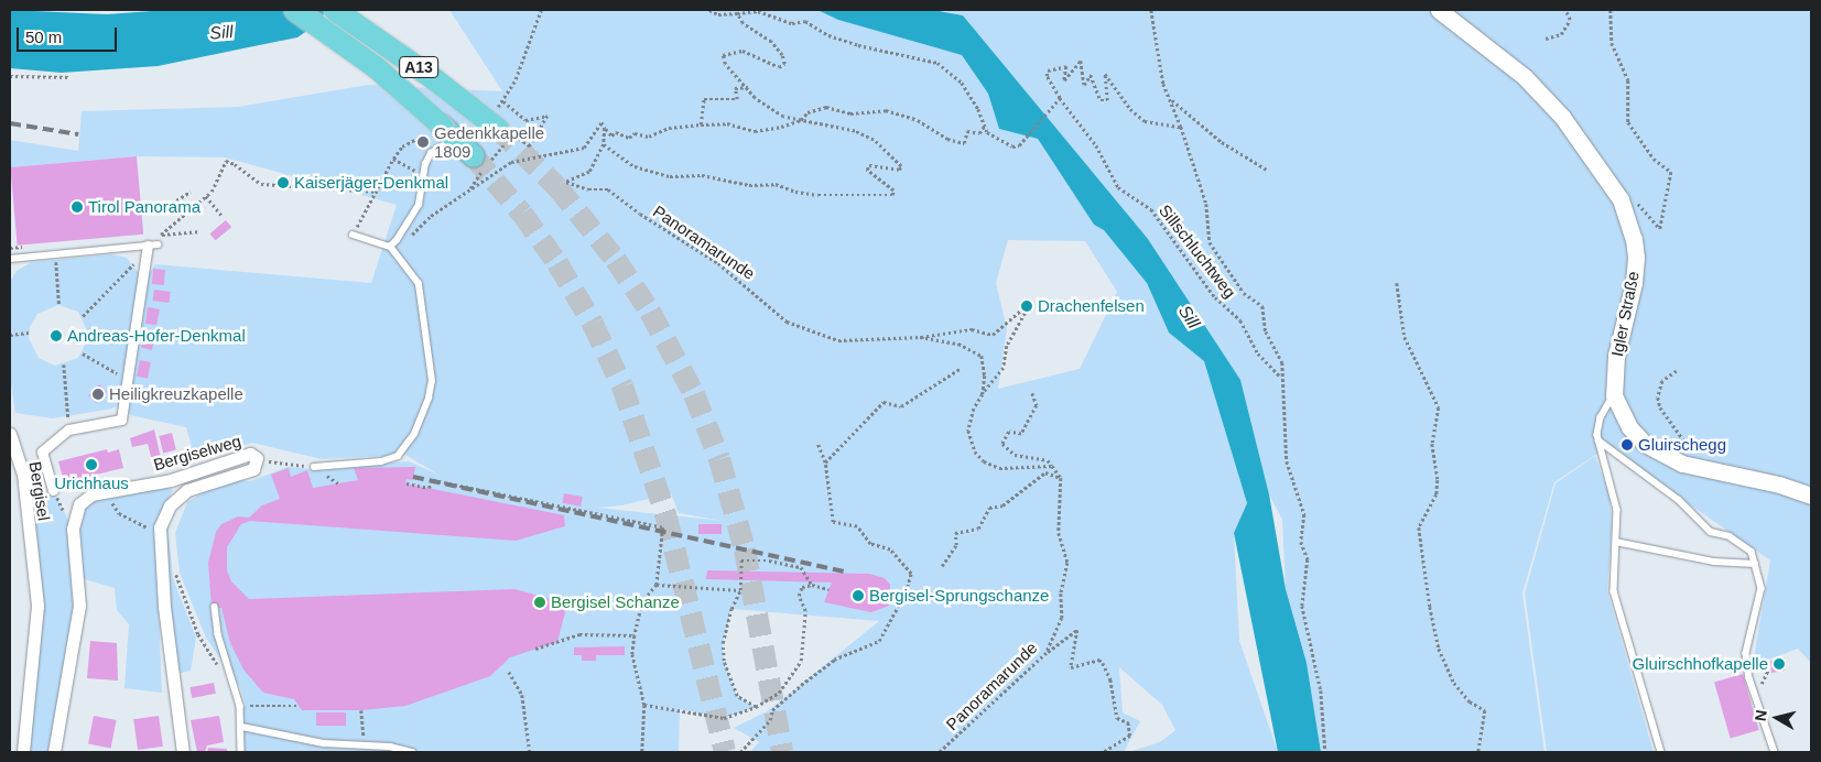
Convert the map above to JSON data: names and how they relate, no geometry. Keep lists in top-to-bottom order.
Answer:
{
  "streets": {
    "highway": ["A13"],
    "main road": ["Igler Straße"],
    "street": ["Bergiselweg", "Bergisel"],
    "path": ["Panoramarunde", "Sillschluchtweg"]
  },
  "water": ["Sill"],
  "places": [
    "Gedenkkapelle 1809",
    "Kaiserjäger-Denkmal",
    "Tirol Panorama",
    "Drachenfelsen",
    "Andreas-Hofer-Denkmal",
    "Heiligkreuzkapelle",
    "Gluirschegg",
    "Urichhaus",
    "Bergisel-Sprungschanze",
    "Bergisel Schanze",
    "Gluirschhofkapelle"
  ],
  "scale_bar": "50 m",
  "north": "left"
}
